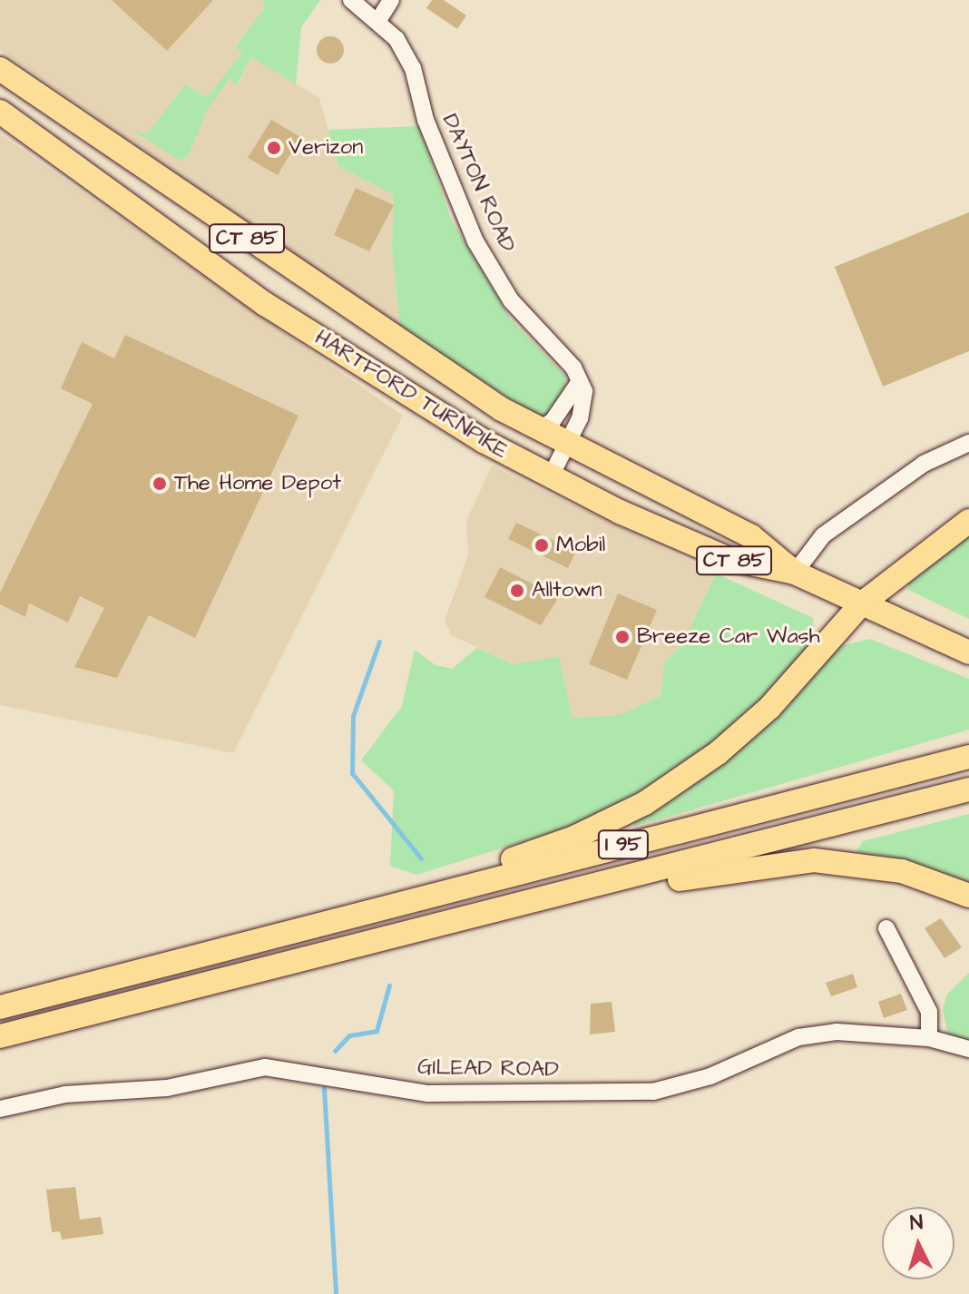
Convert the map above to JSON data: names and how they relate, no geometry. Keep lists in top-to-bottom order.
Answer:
{
  "streets": {
    "highway": ["CT 85", "HARTFORD TURNPIKE", "I 95"],
    "street": ["DAYTON ROAD", "GILEAD ROAD"]
  },
  "places": [
    "Verizon",
    "The Home Depot",
    "Mobil",
    "Alltown",
    "Breeze Car Wash"
  ],
  "north": "top"
}
